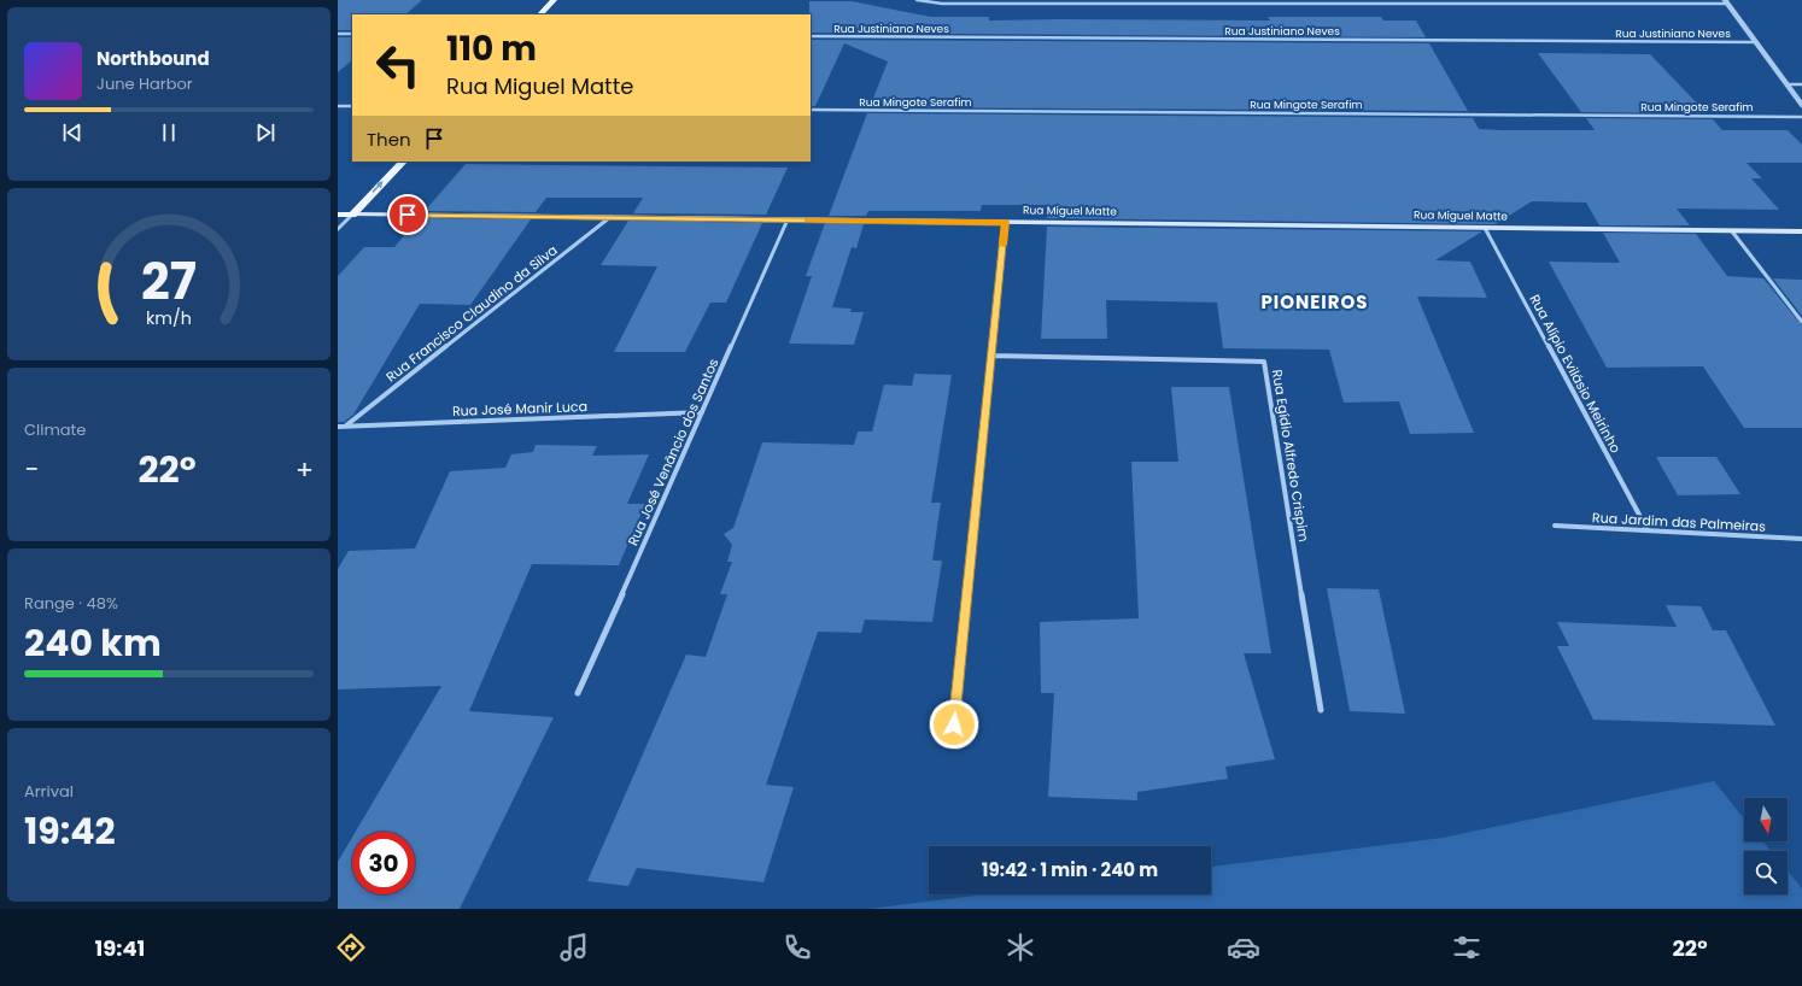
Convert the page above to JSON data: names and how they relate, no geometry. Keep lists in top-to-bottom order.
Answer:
{
  "streets": {
    "main road": ["Rua Miguel Matte"],
    "street": [
      "Rua Justiniano Neves",
      "Rua Mingote Serafim",
      "Rua Francisco Claudino da Silva",
      "Rua Alípio Evilásio Meirinho",
      "Rua José Manir Luca",
      "Rua José Venâncio dos Santos",
      "Rua Egídio Alfredo Crispim",
      "Rua Jardim das Palmeiras"
    ]
  },
  "crossings": [
    ["Rua Miguel Matte", "Rua Francisco Claudino da Silva"],
    ["Rua Miguel Matte", "Rua Alípio Evilásio Meirinho"],
    ["Rua Miguel Matte", "Rua José Venâncio dos Santos"],
    ["Rua Francisco Claudino da Silva", "Rua José Manir Luca"],
    ["Rua Alípio Evilásio Meirinho", "Rua Jardim das Palmeiras"],
    ["Rua José Manir Luca", "Rua José Venâncio dos Santos"]
  ],
  "districts": ["PIONEIROS"],
  "north": "bottom",
  "page": {
    "turn": ["110 m", "Rua Miguel Matte"],
    "song": ["Northbound", "June Harbor"],
    "then": "Then",
    "tile": [
      "Climate",
      ["Range · 48%", "240 km"],
      ["Arrival", "19:42"]
    ],
    "heat": ["−", "22°", "+"],
    "limit": "30",
    "trip": "19:42 · 1 min · 240 m",
    "tabs": ["19:41", "22°"],
    "gauge": ["27", "km/h"]
  }
}
